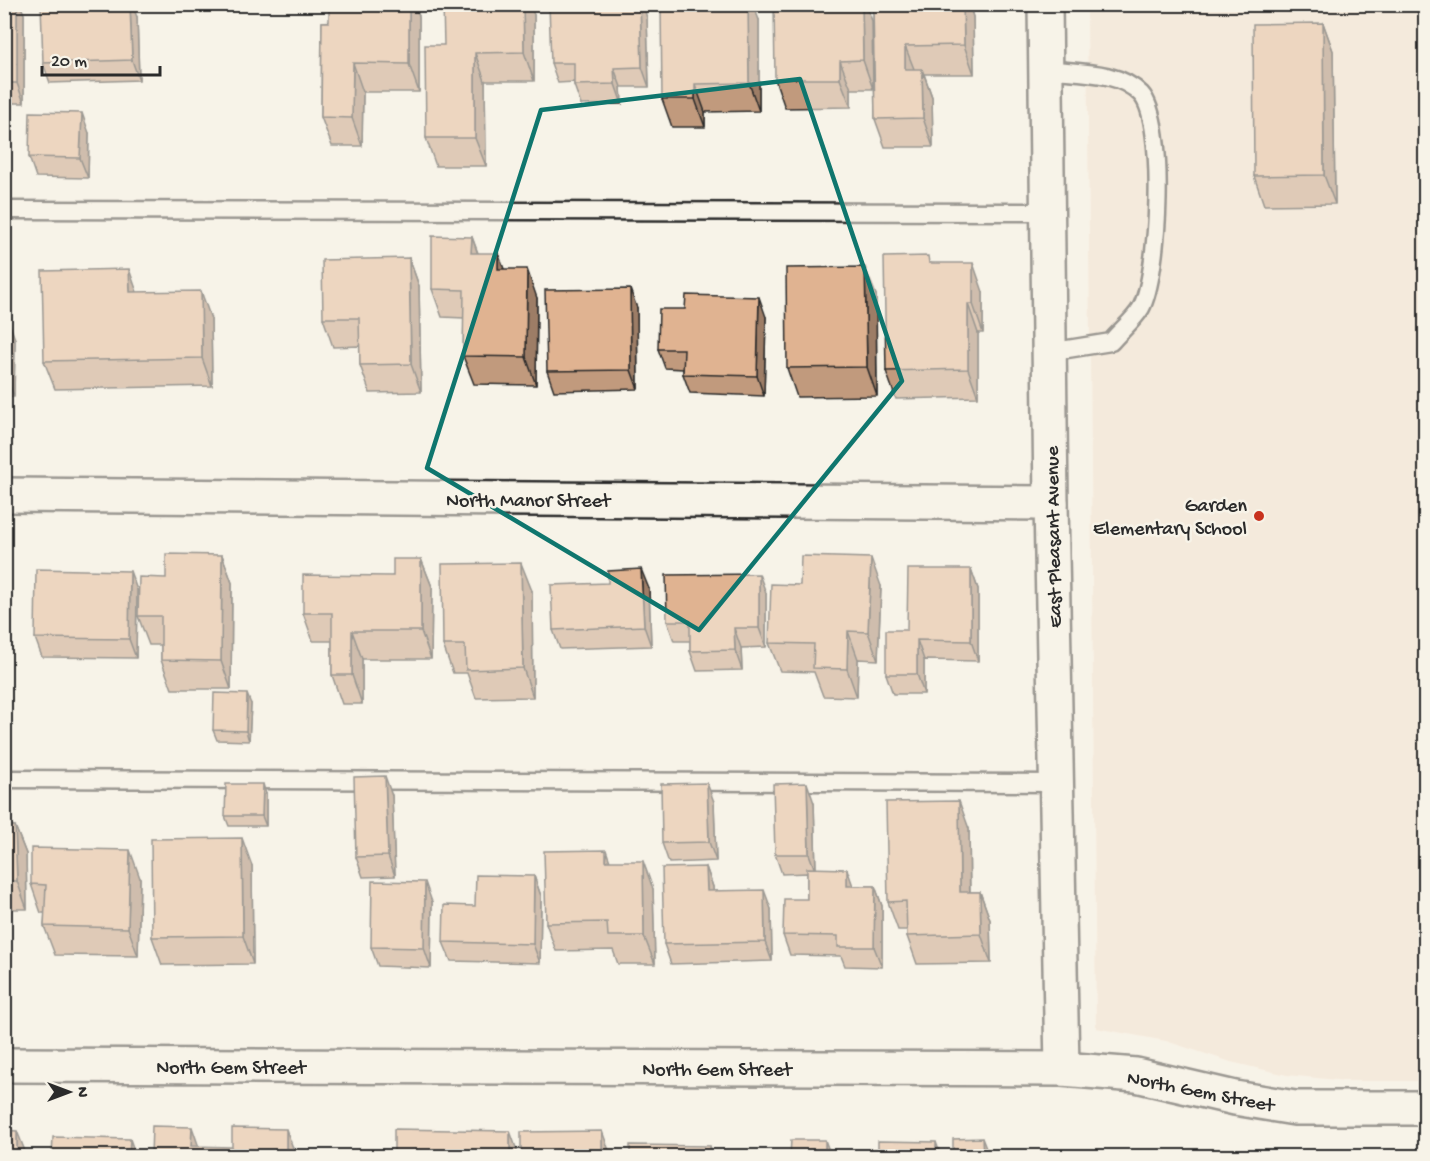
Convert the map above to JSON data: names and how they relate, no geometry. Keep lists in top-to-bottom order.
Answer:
{
  "streets": {
    "street": ["North Manor Street", "East Pleasant Avenue", "North Gem Street"]
  },
  "crossings": [
    ["North Manor Street", "East Pleasant Avenue"],
    ["East Pleasant Avenue", "North Gem Street"]
  ],
  "places": ["Garden Elementary School"],
  "scale_bar": "20 m",
  "north": "right"
}
